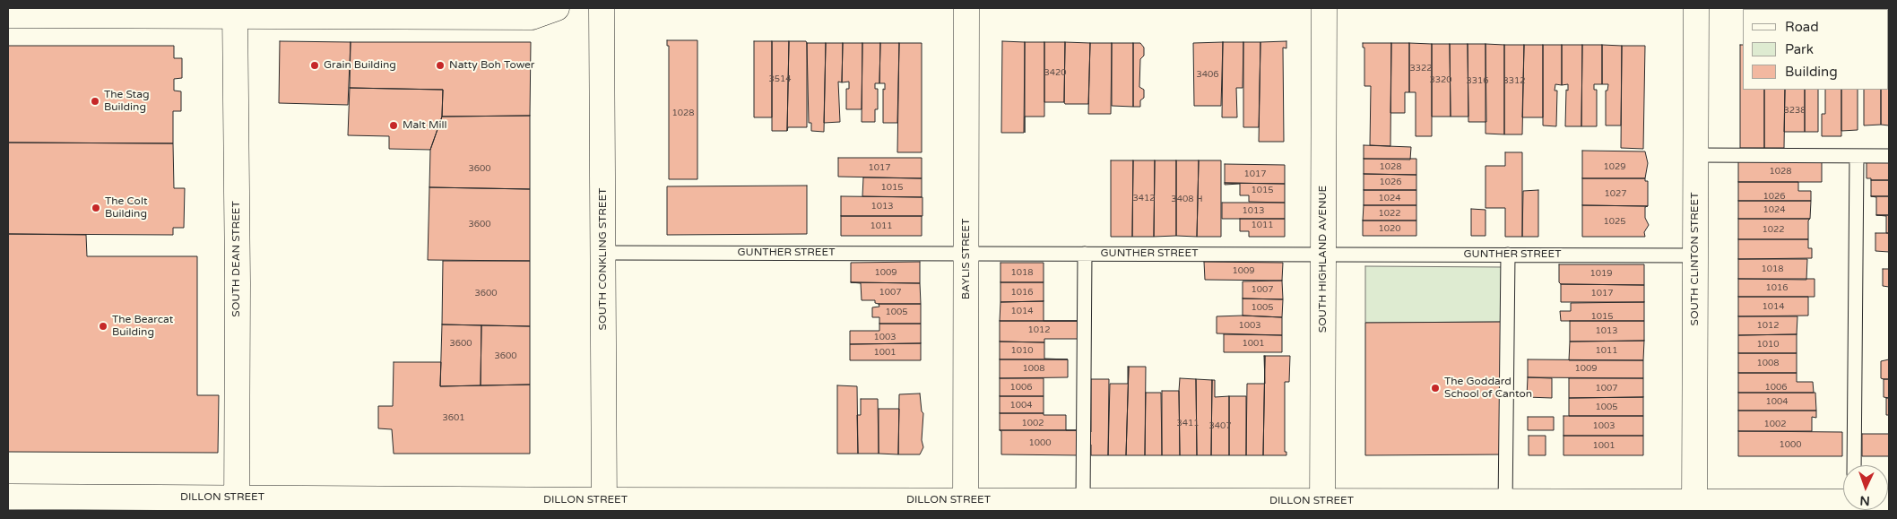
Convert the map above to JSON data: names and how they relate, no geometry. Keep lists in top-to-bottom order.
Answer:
{
  "streets": {
    "street": [
      "SOUTH DEAN STREET",
      "SOUTH CONKLING STREET",
      "BAYLIS STREET",
      "SOUTH HIGHLAND AVENUE",
      "SOUTH CLINTON STREET",
      "DILLON STREET"
    ],
    "lane": ["GUNTHER STREET"]
  },
  "crossings": [
    ["GUNTHER STREET", "SOUTH CONKLING STREET"],
    ["GUNTHER STREET", "BAYLIS STREET"],
    ["GUNTHER STREET", "SOUTH HIGHLAND AVENUE"],
    ["GUNTHER STREET", "SOUTH CLINTON STREET"],
    ["SOUTH DEAN STREET", "DILLON STREET"],
    ["SOUTH CONKLING STREET", "DILLON STREET"],
    ["BAYLIS STREET", "DILLON STREET"],
    ["SOUTH HIGHLAND AVENUE", "DILLON STREET"],
    ["SOUTH CLINTON STREET", "DILLON STREET"]
  ],
  "places": [
    "Grain Building",
    "Natty Boh Tower",
    "The Stag Building",
    "Malt Mill",
    "The Colt Building",
    "The Bearcat Building",
    "The Goddard School of Canton"
  ],
  "house_numbers": [
    "3322",
    "3420",
    "3406",
    "3514",
    "3320",
    "3316",
    "3312",
    "3238",
    "1028",
    "1028",
    "1029",
    "1017",
    "3600",
    "1028",
    "1017",
    "1026",
    "1015",
    "1015",
    "1027",
    "1026",
    "3412",
    "1024",
    "3408 H",
    "1013",
    "1024",
    "1013",
    "1022",
    "1025",
    "3600",
    "1011",
    "1011",
    "1020",
    "1022",
    "1018",
    "1009",
    "1009",
    "1018",
    "1019",
    "1016",
    "1007",
    "1007",
    "1016",
    "3600",
    "1017",
    "1014",
    "1005",
    "1014",
    "1005",
    "1015",
    "1003",
    "1012",
    "1012",
    "1013",
    "1003",
    "3600",
    "1001",
    "1010",
    "1010",
    "1011",
    "1001",
    "3600",
    "1008",
    "1008",
    "1009",
    "1006",
    "1006",
    "1007",
    "1004",
    "1004",
    "1005",
    "3601",
    "1002",
    "3411",
    "1002",
    "3407",
    "1003",
    "1000",
    "1000",
    "1001"
  ],
  "legend": ["Road", "Park", "Building"],
  "north": "bottom"
}
